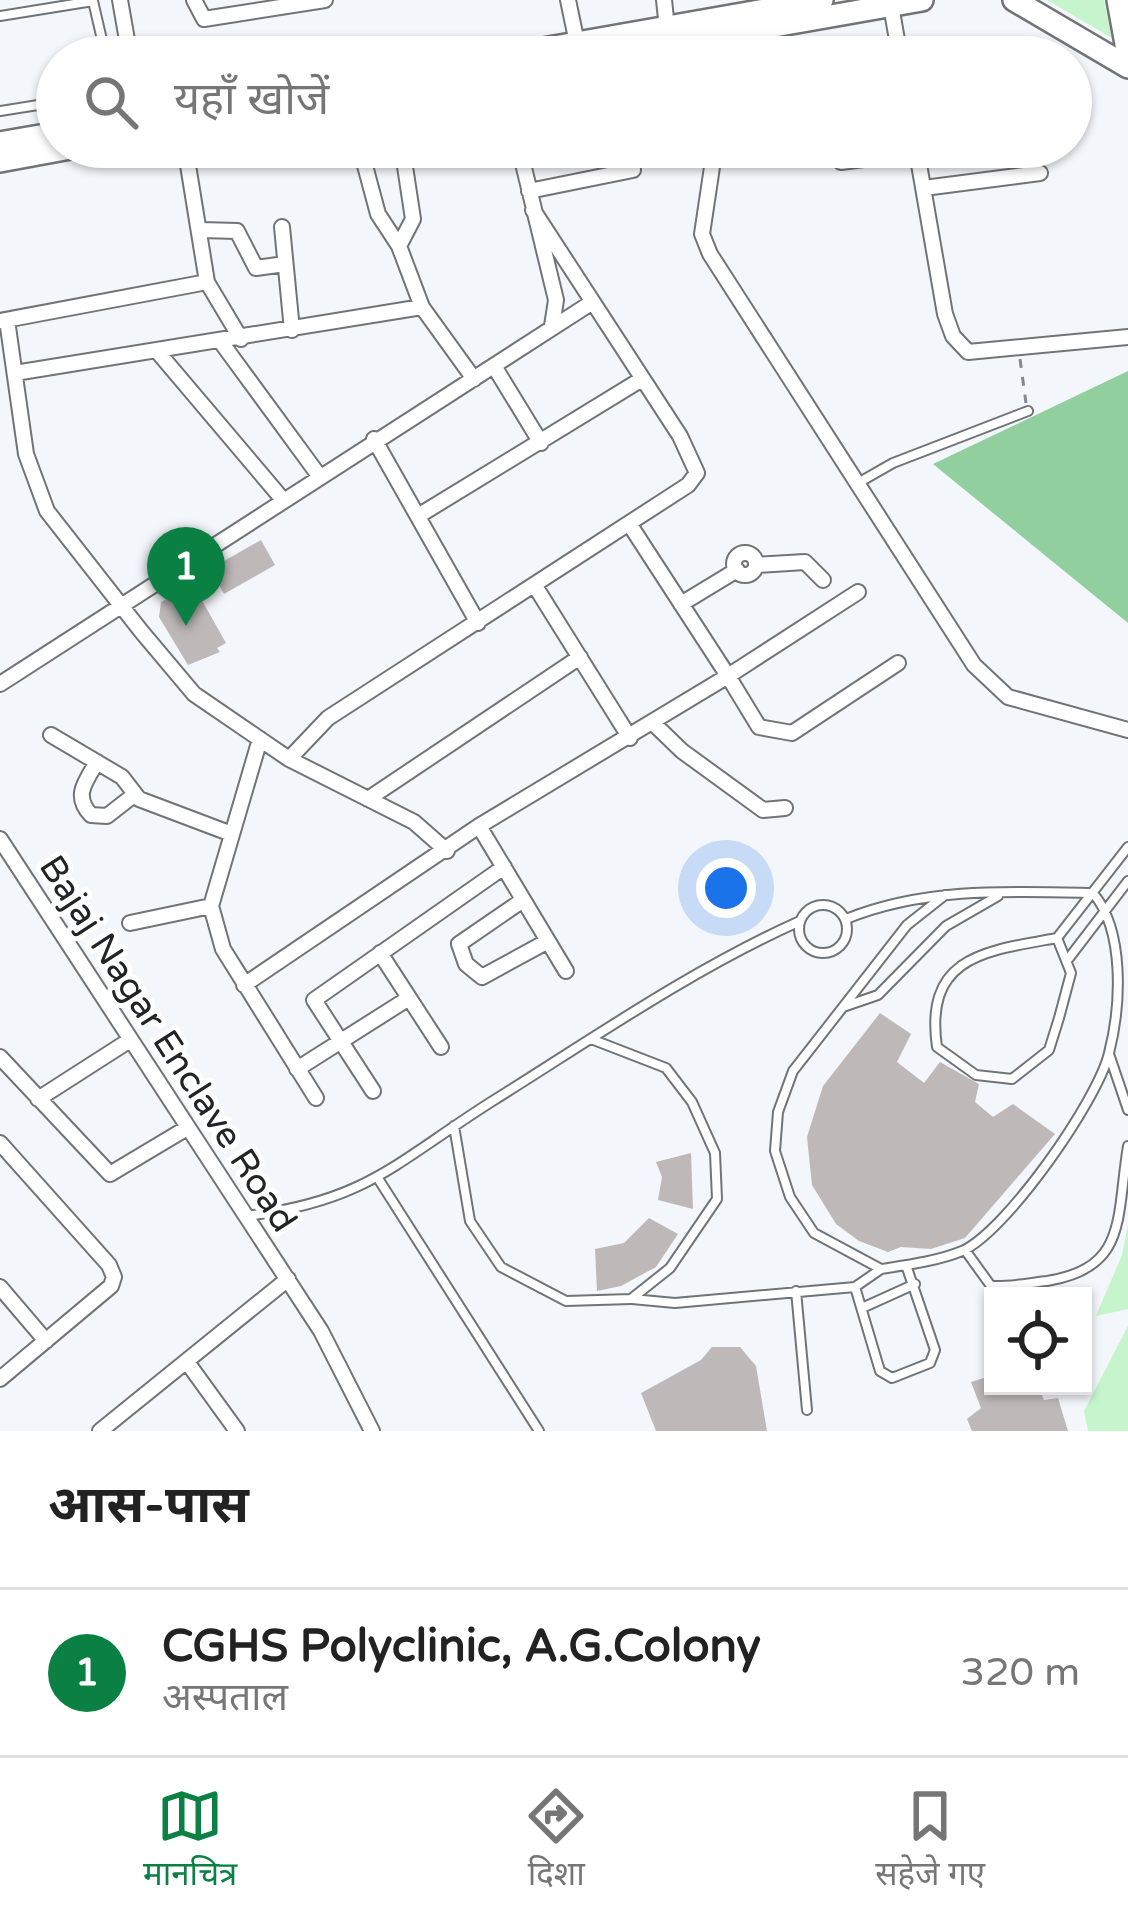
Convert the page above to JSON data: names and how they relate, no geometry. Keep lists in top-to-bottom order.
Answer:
{
  "streets": {
    "street": ["Bajaj Nagar Enclave Road"]
  },
  "page": {
    "search": "यहाँ खोजें",
    "pins": "1",
    "heading": "आस-पास",
    "list": [
      {
        "mark": "1",
        "name": "CGHS Polyclinic, A.G.Colony",
        "note": "अस्पताल",
        "value": "320 m"
      }
    ],
    "nav": ["मानचित्र", "दिशा", "सहेजे गए"]
  }
}
